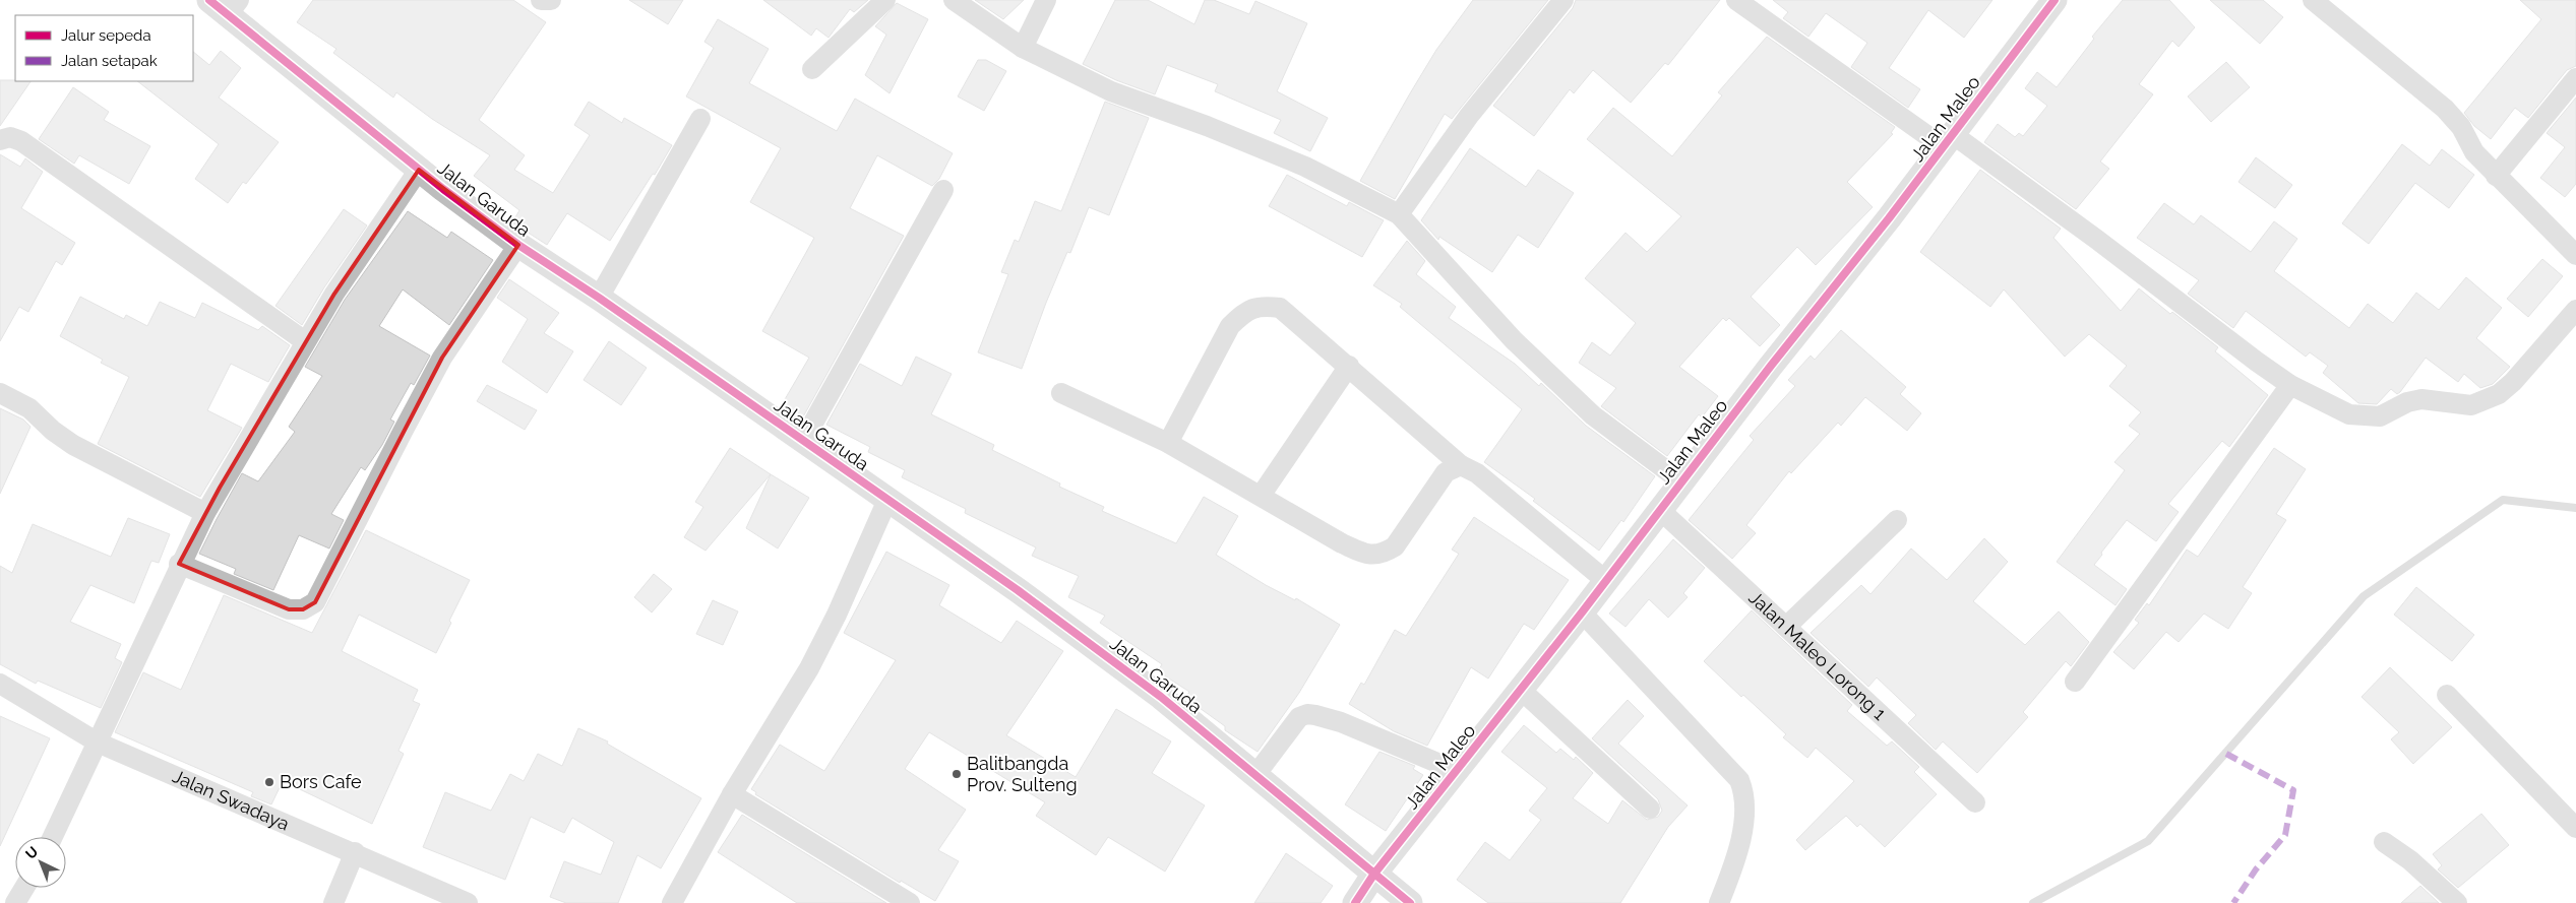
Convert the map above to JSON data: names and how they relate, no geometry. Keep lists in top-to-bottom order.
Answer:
{
  "streets": {
    "street": [
      "Jalan Maleo",
      "Jalan Garuda",
      "Jalan Maleo Lorong 1",
      "Jalan Swadaya"
    ]
  },
  "crossings": [
    ["Jalan Maleo", "Jalan Garuda"],
    ["Jalan Maleo", "Jalan Maleo Lorong 1"]
  ],
  "places": ["Balitbangda Prov. Sulteng", "Bors Cafe"],
  "legend": ["Jalur sepeda", "Jalan setapak"],
  "north": "top left"
}
